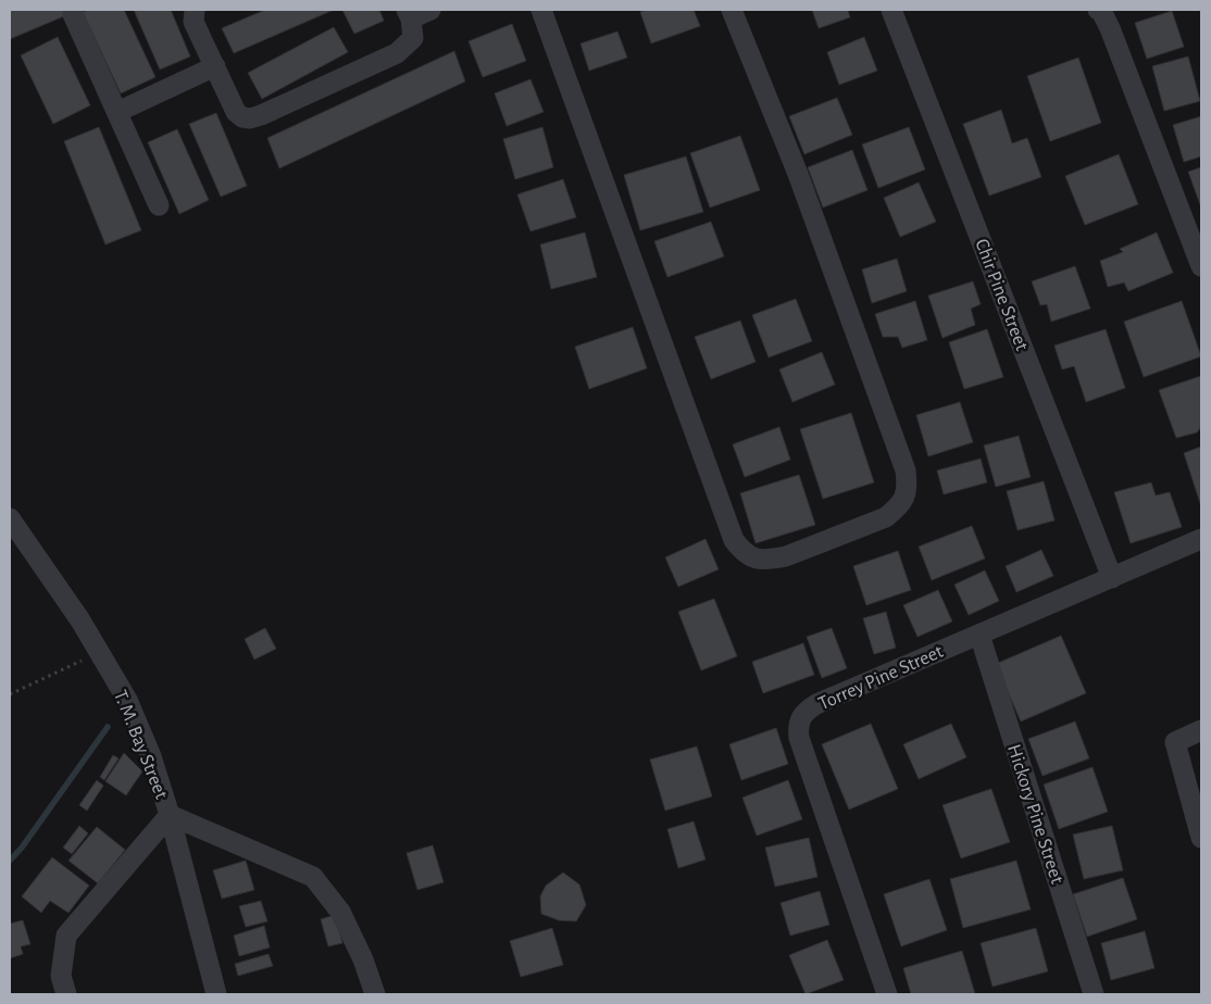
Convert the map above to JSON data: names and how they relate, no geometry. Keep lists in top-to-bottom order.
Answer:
{
  "streets": {
    "street": [
      "Chir Pine Street",
      "Torrey Pine Street",
      "T. M. Bay Street",
      "Hickory Pine Street"
    ]
  },
  "crossings": [
    ["Chir Pine Street", "Torrey Pine Street"],
    ["Torrey Pine Street", "Hickory Pine Street"]
  ]
}
